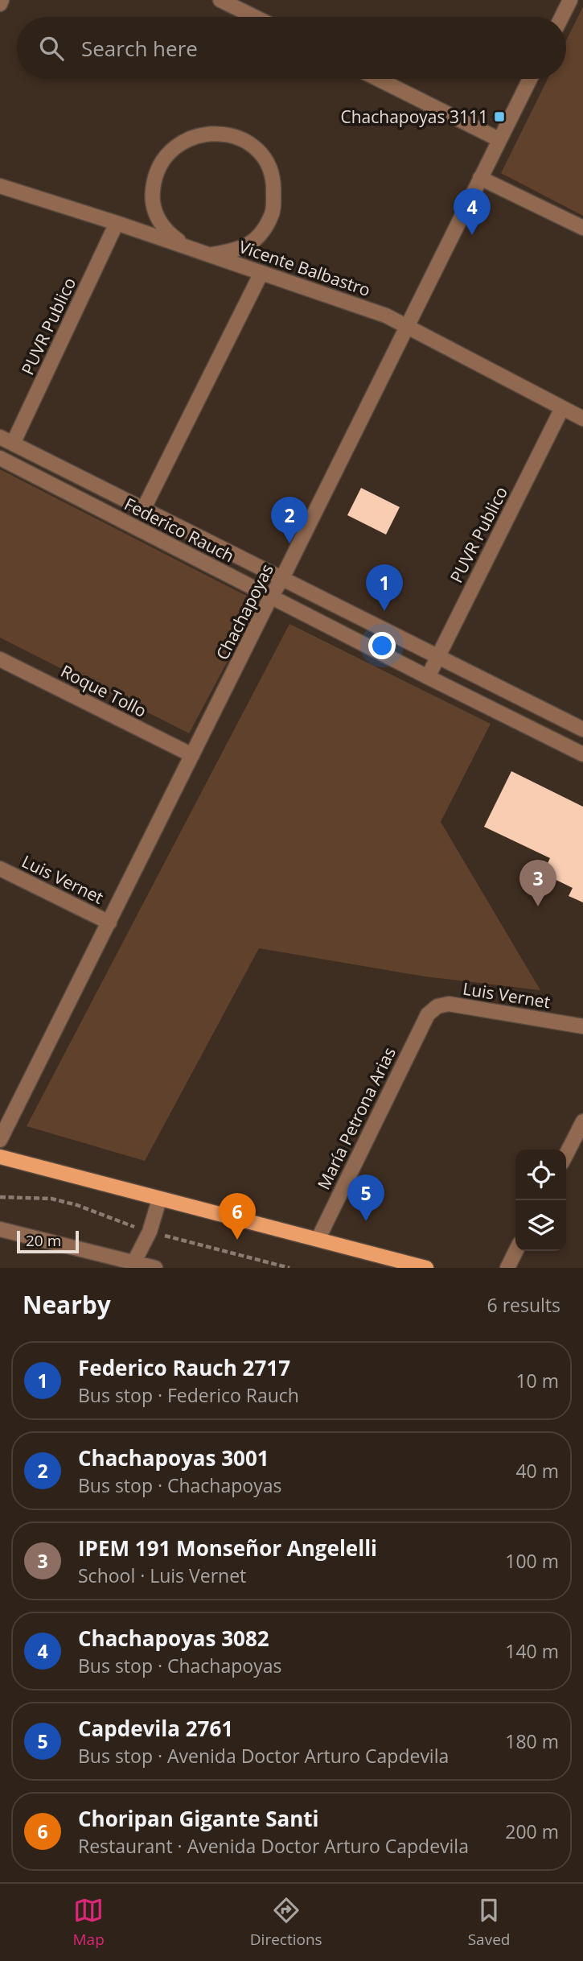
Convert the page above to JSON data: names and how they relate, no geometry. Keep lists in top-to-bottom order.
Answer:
{
  "streets": {
    "street": [
      "Vicente Balbastro",
      "PUVR Publico",
      "Federico Rauch",
      "Chachapoyas",
      "Roque Tollo",
      "Luis Vernet",
      "María Petrona Arias"
    ]
  },
  "crossings": [
    ["Vicente Balbastro", "PUVR Publico"],
    ["Vicente Balbastro", "Chachapoyas"],
    ["PUVR Publico", "Federico Rauch"],
    ["Federico Rauch", "Chachapoyas"],
    ["Chachapoyas", "Roque Tollo"],
    ["Chachapoyas", "Luis Vernet"],
    ["Luis Vernet", "María Petrona Arias"]
  ],
  "places": {
    "transit": ["Chachapoyas 3111"]
  },
  "scale_bar": "20 m",
  "page": {
    "search": "Search here",
    "pins": [
      "4",
      "2",
      "1",
      "3",
      "5",
      "6"
    ],
    "scale": "20 m",
    "heading": ["Nearby", "6 results"],
    "list": [
      {
        "mark": "1",
        "name": "Federico Rauch 2717",
        "note": "Bus stop · Federico Rauch",
        "value": "10 m"
      },
      {
        "mark": "2",
        "name": "Chachapoyas 3001",
        "note": "Bus stop · Chachapoyas",
        "value": "40 m"
      },
      {
        "mark": "3",
        "name": "IPEM 191 Monseñor Angelelli",
        "note": "School · Luis Vernet",
        "value": "100 m"
      },
      {
        "mark": "4",
        "name": "Chachapoyas 3082",
        "note": "Bus stop · Chachapoyas",
        "value": "140 m"
      },
      {
        "mark": "5",
        "name": "Capdevila 2761",
        "note": "Bus stop · Avenida Doctor Arturo Capdevila",
        "value": "180 m"
      },
      {
        "mark": "6",
        "name": "Choripan Gigante Santi",
        "note": "Restaurant · Avenida Doctor Arturo Capdevila",
        "value": "200 m"
      }
    ],
    "nav": ["Map", "Directions", "Saved"]
  }
}
